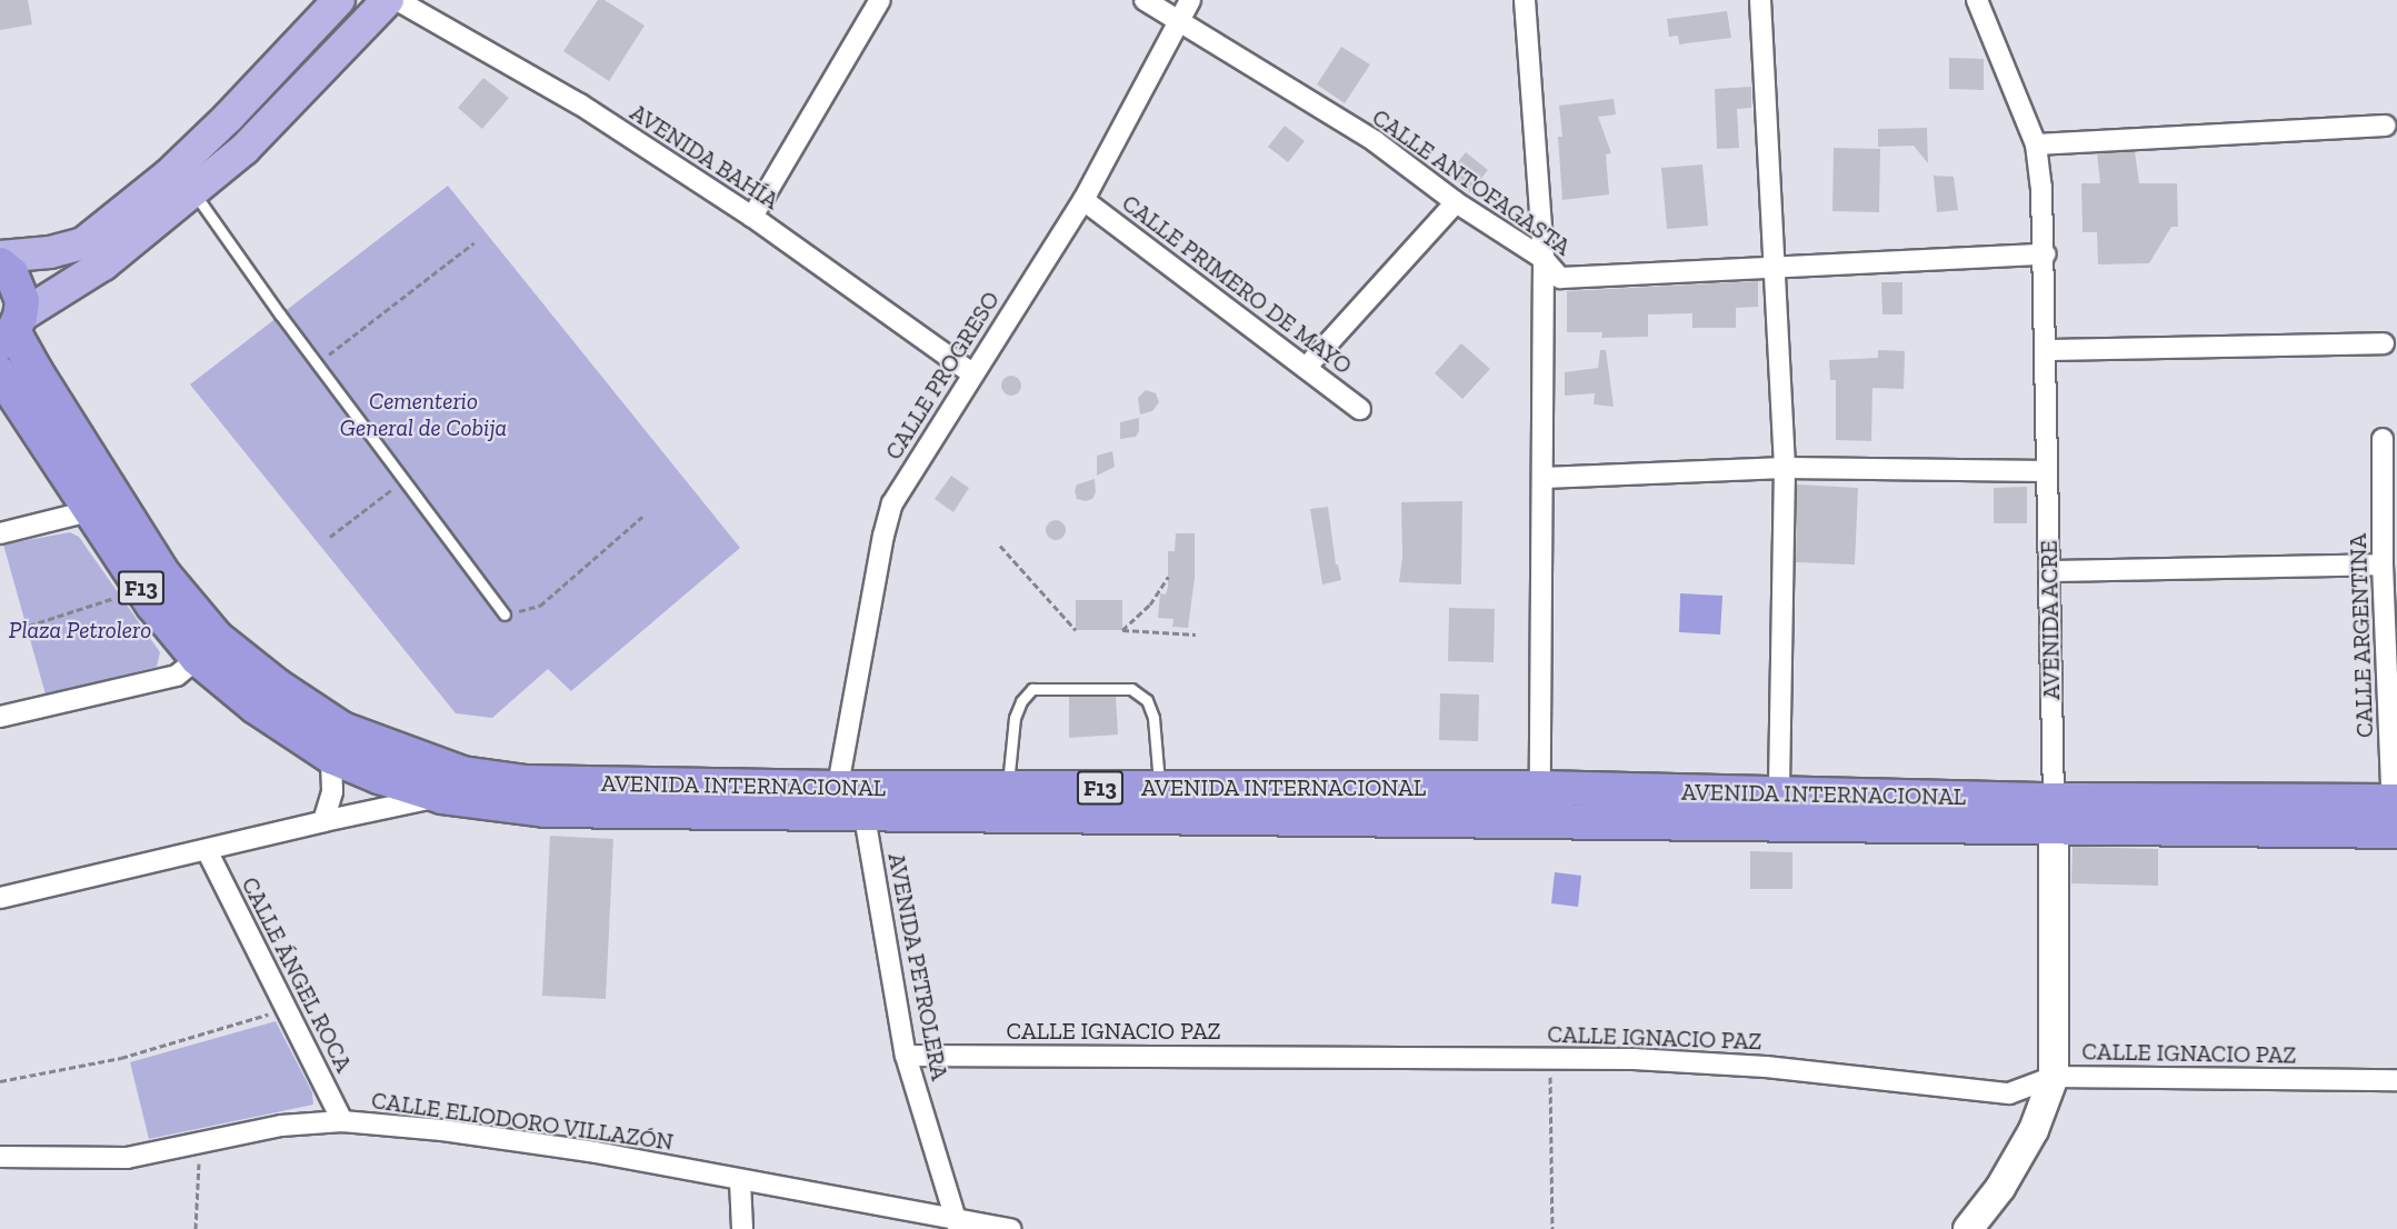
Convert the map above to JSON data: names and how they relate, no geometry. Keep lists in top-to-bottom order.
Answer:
{
  "streets": {
    "highway": ["F13", "AVENIDA INTERNACIONAL"],
    "main road": ["AVENIDA ACRE"],
    "street": [
      "AVENIDA BAHÍA",
      "CALLE ANTOFAGASTA",
      "CALLE PRIMERO DE MAYO",
      "CALLE PROGRESO",
      "CALLE ARGENTINA",
      "AVENIDA PETROLERA",
      "CALLE ÁNGEL ROCA",
      "CALLE IGNACIO PAZ",
      "CALLE ELIODORO VILLAZÓN"
    ]
  },
  "crossings": [
    ["AVENIDA BAHÍA", "CALLE PROGRESO"],
    ["CALLE ANTOFAGASTA", "CALLE PROGRESO"],
    ["CALLE ANTOFAGASTA", "AVENIDA ACRE"],
    ["CALLE PRIMERO DE MAYO", "CALLE PROGRESO"],
    ["CALLE PROGRESO", "AVENIDA INTERNACIONAL"],
    ["CALLE PROGRESO", "AVENIDA PETROLERA"],
    ["F13", "AVENIDA INTERNACIONAL"],
    ["AVENIDA ACRE", "AVENIDA INTERNACIONAL"],
    ["AVENIDA ACRE", "CALLE IGNACIO PAZ"],
    ["CALLE ARGENTINA", "AVENIDA INTERNACIONAL"],
    ["AVENIDA INTERNACIONAL", "AVENIDA PETROLERA"],
    ["AVENIDA PETROLERA", "CALLE IGNACIO PAZ"],
    ["AVENIDA PETROLERA", "CALLE ELIODORO VILLAZÓN"],
    ["CALLE ÁNGEL ROCA", "CALLE ELIODORO VILLAZÓN"]
  ],
  "parks": ["Cementerio General de Cobija", "Plaza Petrolero"]
}
